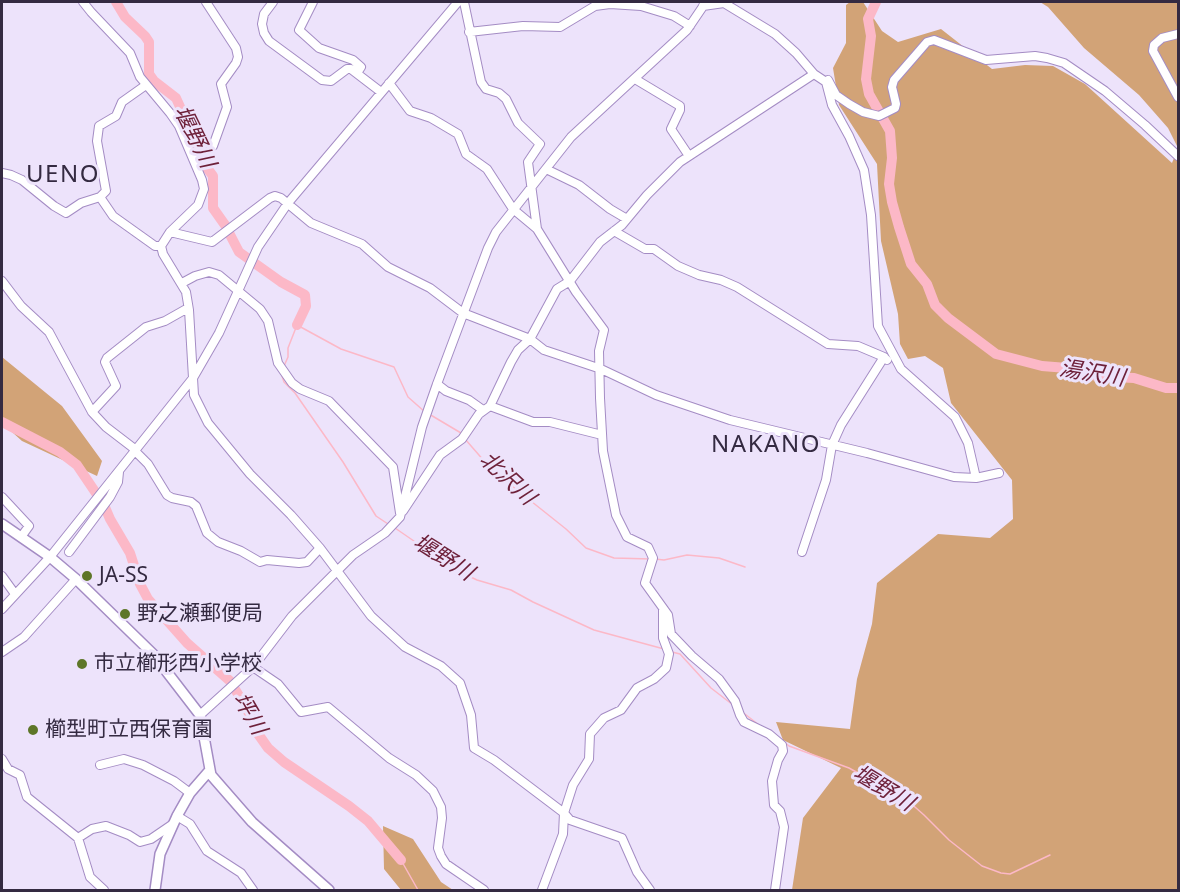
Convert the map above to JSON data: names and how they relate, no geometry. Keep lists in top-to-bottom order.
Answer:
{
  "districts": ["UENO", "NAKANO"],
  "water": [
    "堰野川",
    "湯沢川",
    "北沢川",
    "坪川"
  ],
  "places": [
    "JA-SS",
    "野之瀬郵便局",
    "市立櫛形西小学校",
    "櫛型町立西保育園"
  ]
}
